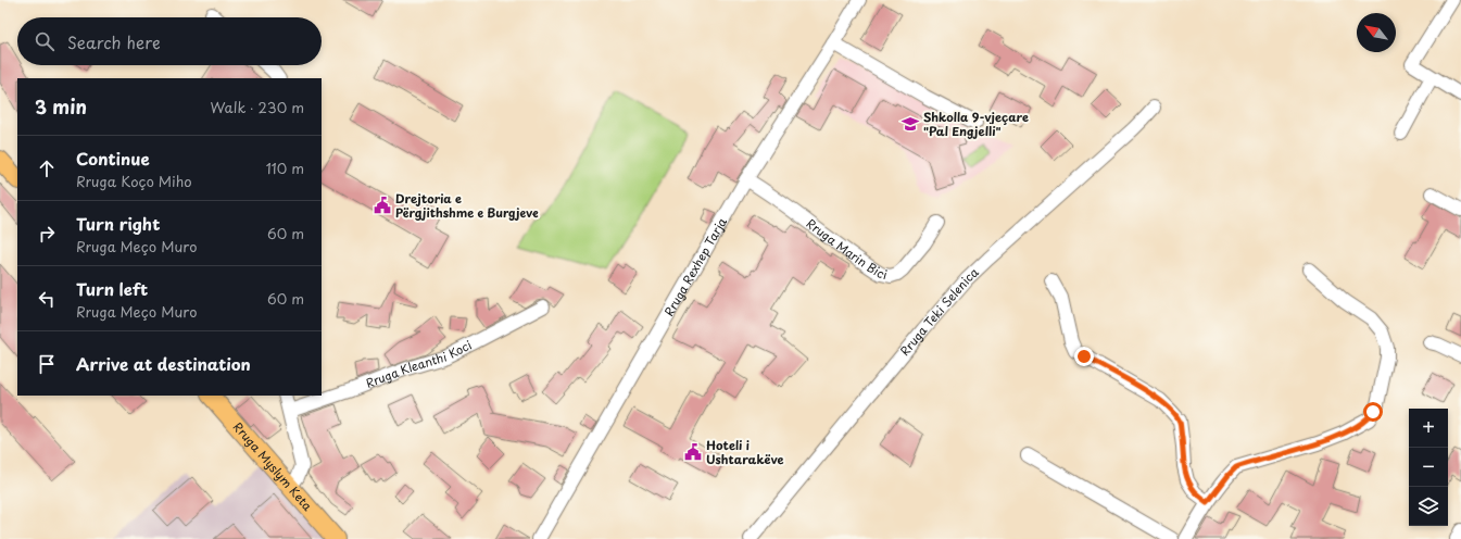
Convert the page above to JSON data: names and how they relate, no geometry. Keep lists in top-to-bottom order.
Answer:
{
  "streets": {
    "main road": ["Rruga Myslym Keta"],
    "street": [
      "Rruga Marin Bici",
      "Rruga Rexhep Tarja",
      "Rruga Teki Selenica",
      "Rruga Kleanthi Koci"
    ]
  },
  "crossings": [
    ["Rruga Marin Bici", "Rruga Rexhep Tarja"]
  ],
  "places": {
    "school or university": ["Shkolla 9-vjeçare \"Pal Engjelli\""],
    "public building": ["Drejtoria e Përgjithshme e Burgjeve", "Hoteli i Ushtarakëve"]
  },
  "north": "top left",
  "page": {
    "search": "Search here",
    "heading": ["3 min", "Walk · 230 m"],
    "list": [
      ["Continue", "Rruga Koço Miho", "110 m"],
      ["Turn right", "Rruga Meço Muro", "60 m"],
      ["Turn left", "Rruga Meço Muro", "60 m"],
      "Arrive at destination"
    ],
    "map_buttons": ["+", "−"]
  }
}
